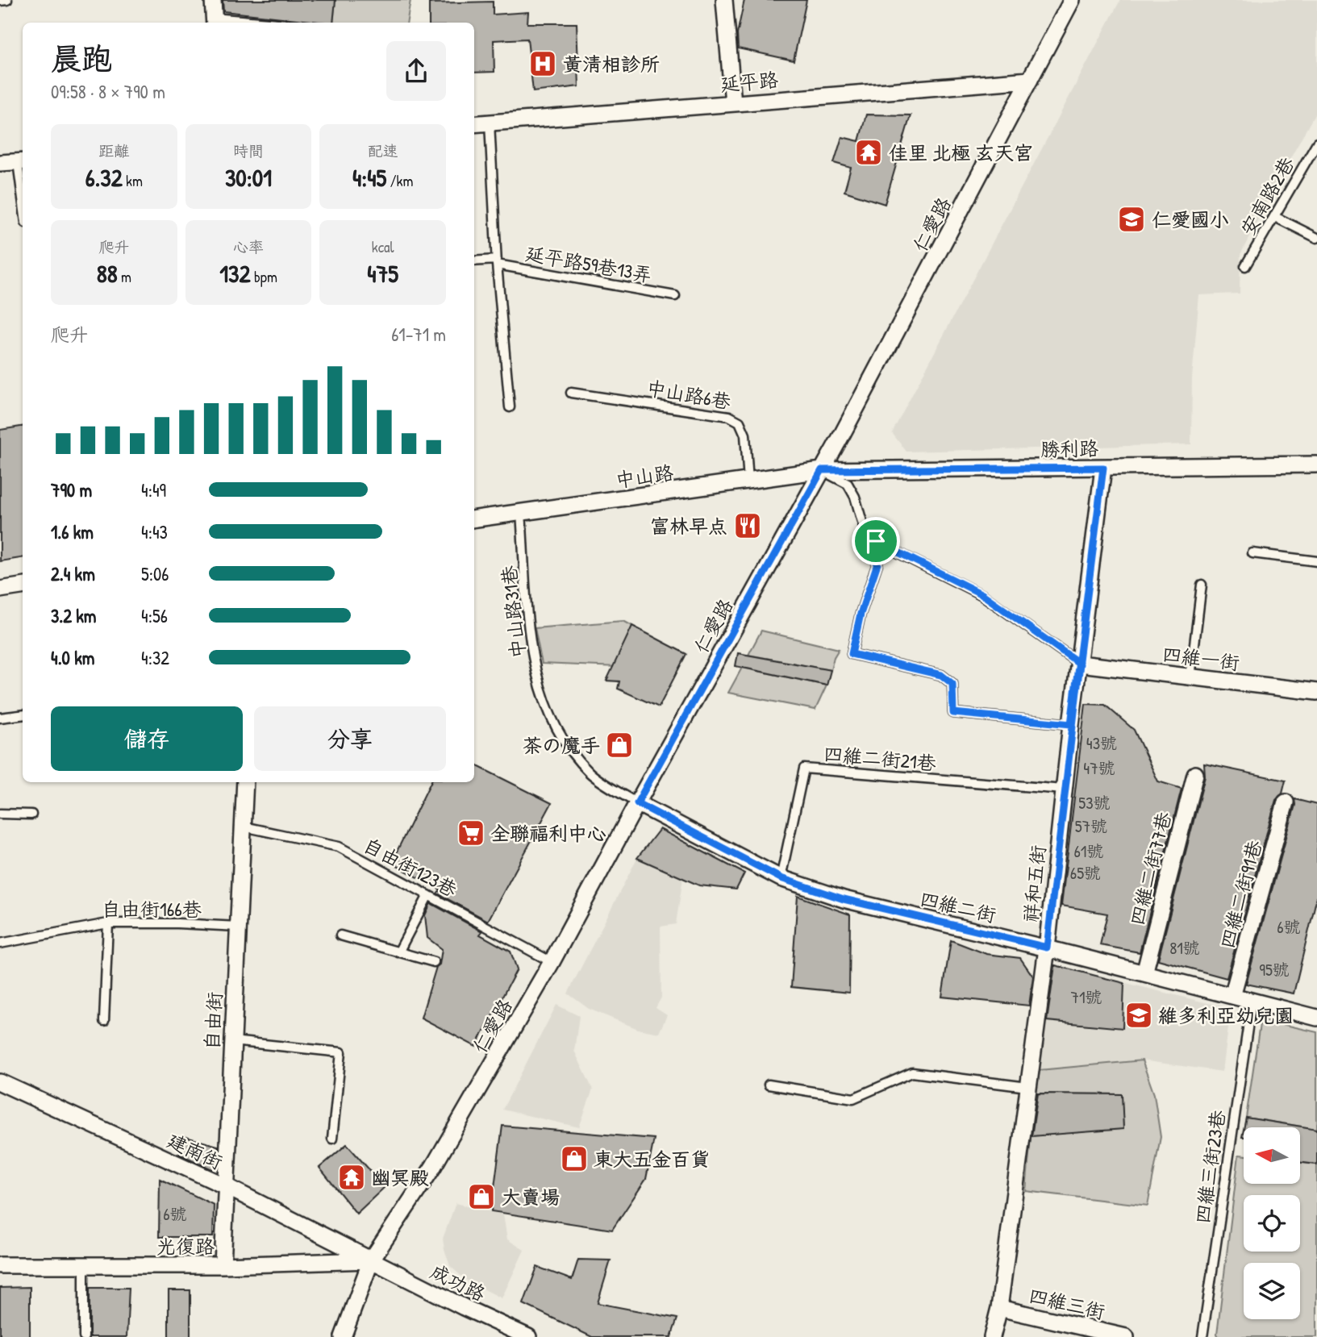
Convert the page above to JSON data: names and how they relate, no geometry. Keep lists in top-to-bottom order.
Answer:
{
  "streets": {
    "street": [
      "延平路",
      "仁愛路",
      "勝利路",
      "中山路",
      "四維一街",
      "四維二街77巷",
      "祥和五街",
      "四維二街91巷",
      "四維二街",
      "自由街",
      "建南街",
      "光復路",
      "成功路",
      "四維三街"
    ],
    "lane": [
      "安南路2巷",
      "延平路59巷13弄",
      "中山路6巷",
      "中山路31巷",
      "四維二街21巷",
      "自由街123巷",
      "自由街166巷",
      "四維三街23巷"
    ]
  },
  "crossings": [
    ["延平路", "仁愛路"],
    ["仁愛路", "勝利路"],
    ["仁愛路", "中山路"],
    ["仁愛路", "中山路31巷"],
    ["仁愛路", "自由街123巷"],
    ["仁愛路", "四維二街"],
    ["仁愛路", "建南街"],
    ["仁愛路", "光復路"],
    ["仁愛路", "成功路"],
    ["中山路6巷", "中山路"],
    ["勝利路", "中山路"],
    ["勝利路", "祥和五街"],
    ["中山路", "中山路31巷"],
    ["中山路31巷", "四維二街"],
    ["四維一街", "祥和五街"],
    ["四維二街21巷", "祥和五街"],
    ["四維二街21巷", "四維二街"],
    ["自由街123巷", "自由街"],
    ["四維二街77巷", "四維二街"],
    ["祥和五街", "四維二街"],
    ["祥和五街", "四維三街"],
    ["四維二街91巷", "四維二街"],
    ["四維二街", "四維三街23巷"],
    ["自由街166巷", "自由街"],
    ["自由街", "建南街"],
    ["自由街", "光復路"],
    ["建南街", "光復路"],
    ["建南街", "成功路"],
    ["光復路", "成功路"]
  ],
  "places": {
    "hospital": ["黃清相診所"],
    "temple": ["佳里 北極 玄天宮", "幽冥殿"],
    "school or university": ["仁愛國小", "維多利亞幼兒園"],
    "restaurant": ["富林早点"],
    "shop": ["茶の魔手", "東大五金百貨", "大賣場"],
    "supermarket": ["全聯福利中心"]
  },
  "house_numbers": [
    "43號",
    "47號",
    "53號",
    "57號",
    "61號",
    "65號",
    "6號",
    "81號",
    "95號",
    "71號",
    "6號"
  ],
  "north": "left",
  "page": {
    "heading": ["晨跑", "09:58 · 8 × 790 m"],
    "stats": [
      ["距離", "6.32 km"],
      ["時間", "30:01"],
      ["配速", "4:45 /km"],
      ["爬升", "88 m"],
      ["心率", "132 bpm"],
      ["kcal", "475"]
    ],
    "chart": ["爬升", "61–71 m"],
    "list": [
      {
        "name": "790 m",
        "note": "4:49"
      },
      {
        "name": "1.6 km",
        "note": "4:43"
      },
      {
        "name": "2.4 km",
        "note": "5:06"
      },
      {
        "name": "3.2 km",
        "note": "4:56"
      },
      {
        "name": "4.0 km",
        "note": "4:32"
      }
    ],
    "buttons": ["儲存", "分享"]
  }
}
